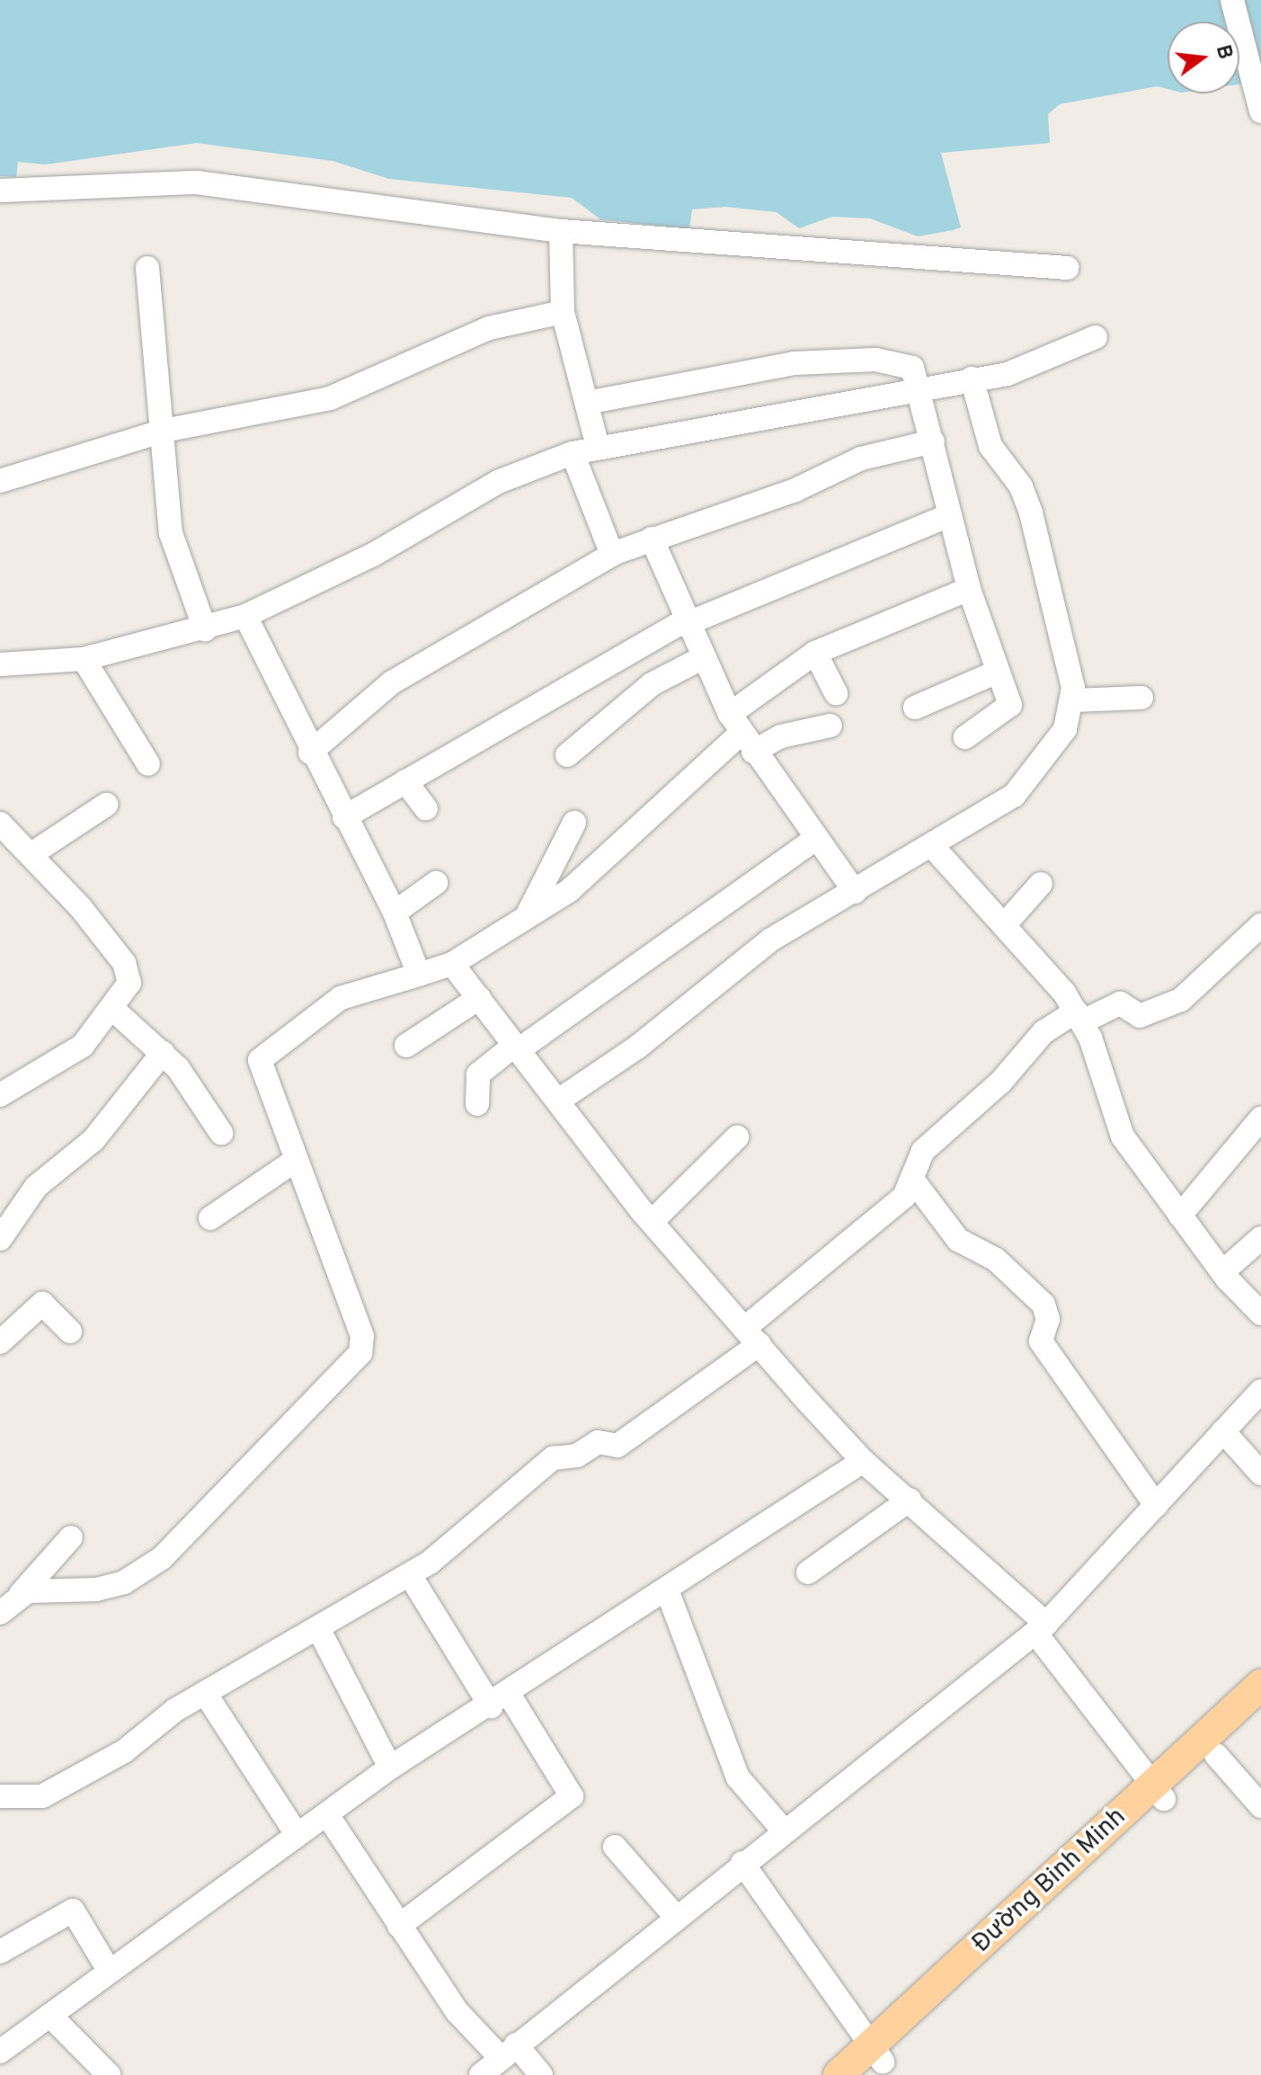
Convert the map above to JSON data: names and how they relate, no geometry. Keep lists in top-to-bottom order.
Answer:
{
  "streets": {
    "main road": ["Đường Binh Minh"]
  },
  "north": "right"
}
